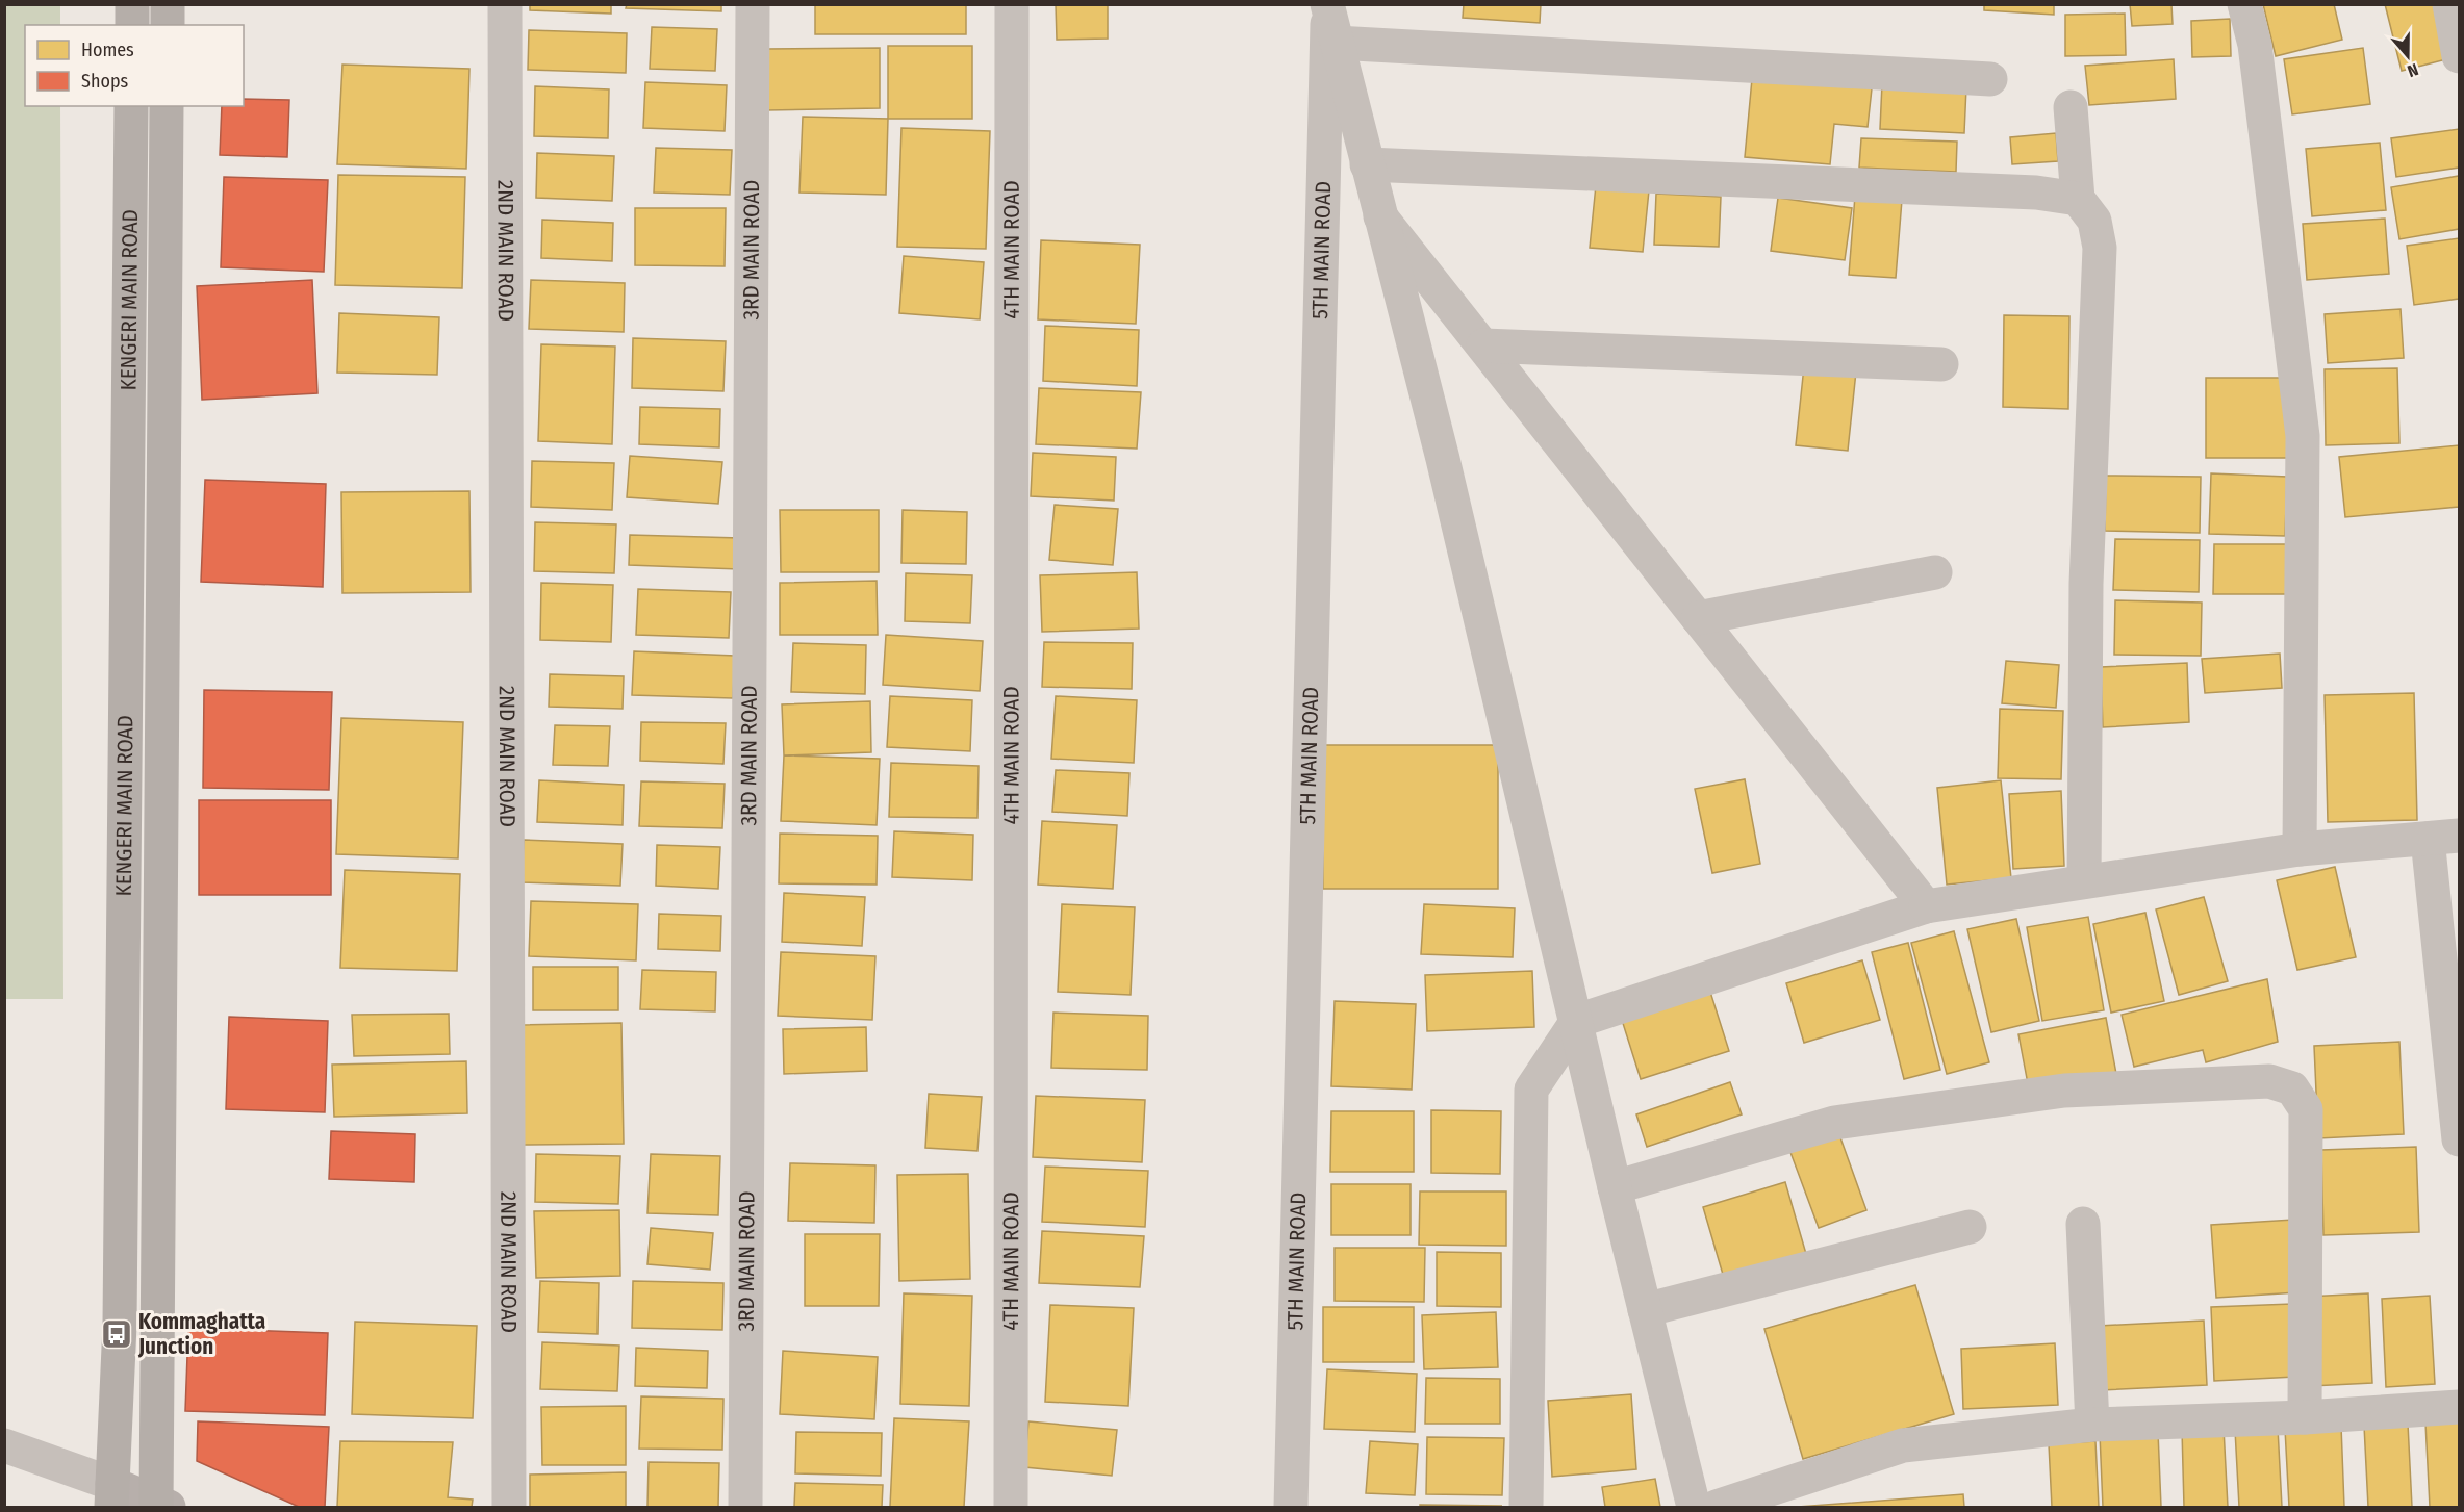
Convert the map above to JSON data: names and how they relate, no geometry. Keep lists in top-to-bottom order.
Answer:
{
  "streets": {
    "main road": ["KENGERI MAIN ROAD"],
    "street": [
      "2ND MAIN ROAD",
      "3RD MAIN ROAD",
      "4TH MAIN ROAD",
      "5TH MAIN ROAD"
    ]
  },
  "places": {
    "bus stop": ["Kommaghatta Junction"]
  },
  "legend": ["Homes", "Shops"],
  "north": "bottom"
}
